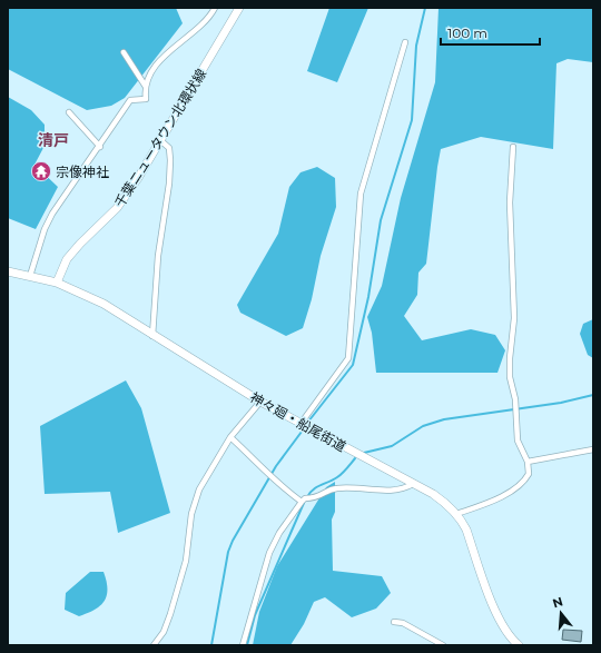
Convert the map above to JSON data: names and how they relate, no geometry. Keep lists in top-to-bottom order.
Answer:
{
  "streets": {
    "street": ["千葉ニュータウン北環状線", "神々廻・船尾街道"]
  },
  "crossings": [
    ["千葉ニュータウン北環状線", "神々廻・船尾街道"]
  ],
  "districts": ["清戸"],
  "places": {
    "temple": ["宗像神社"]
  },
  "scale_bar": "100 m",
  "north": "top"
}
